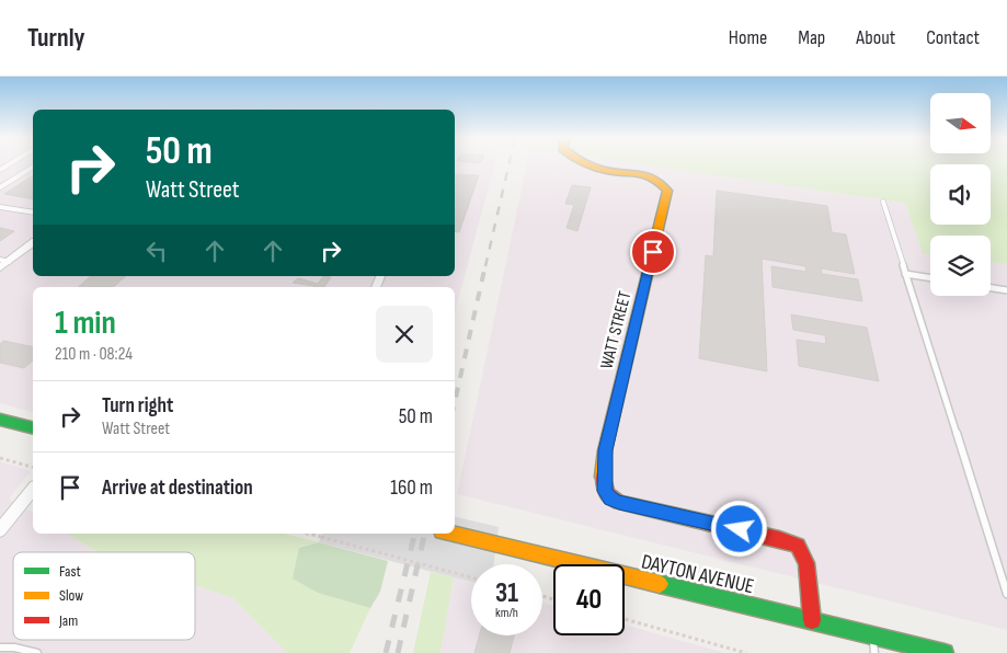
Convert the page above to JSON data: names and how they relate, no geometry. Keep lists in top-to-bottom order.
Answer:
{
  "streets": {
    "street": ["WATT STREET", "DAYTON AVENUE"]
  },
  "crossings": [
    ["WATT STREET", "DAYTON AVENUE"]
  ],
  "legend": ["Fast", "Slow", "Jam"],
  "north": "right",
  "page": {
    "header": "Turnly",
    "nav": [
      "Home",
      "Map",
      "About",
      "Contact"
    ],
    "turn": ["50 m", "Watt Street"],
    "heading": ["1 min", "210 m · 08:24"],
    "list": [
      {
        "name": "Turn right",
        "note": "Watt Street",
        "value": "50 m"
      },
      {
        "name": "Arrive at destination",
        "value": "160 m"
      }
    ],
    "speed": "31 km/h",
    "limit": "40"
  }
}
